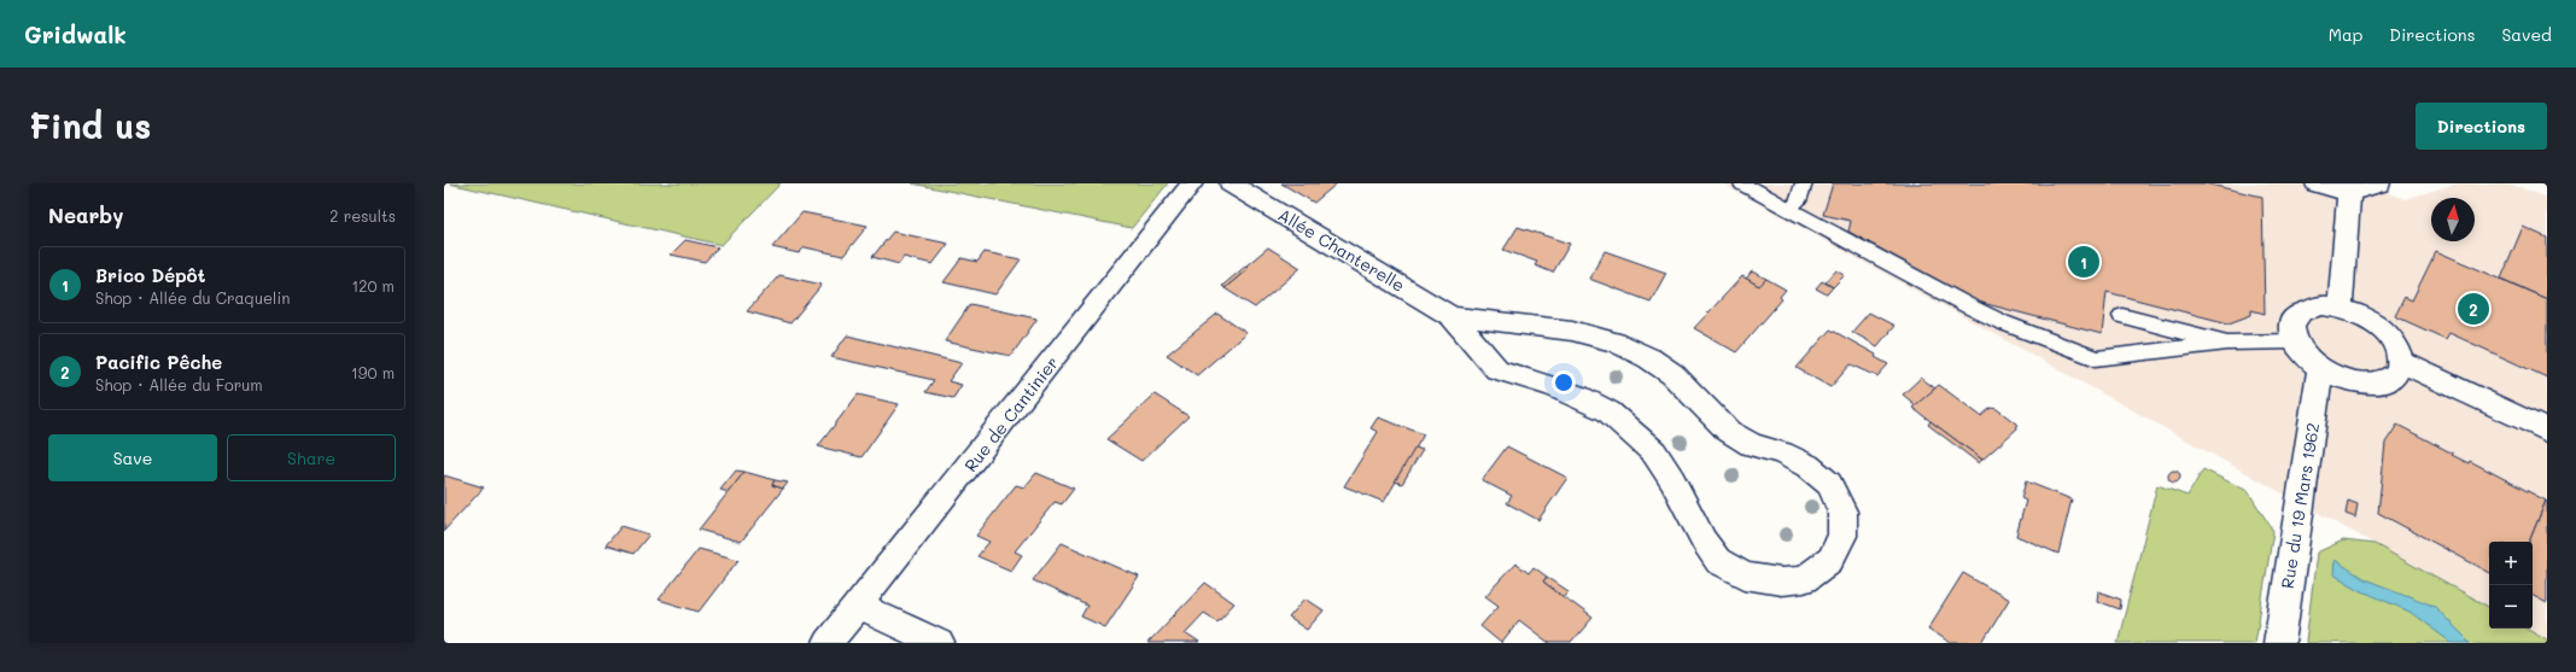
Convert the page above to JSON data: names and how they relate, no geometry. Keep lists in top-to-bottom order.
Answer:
{
  "streets": {
    "street": ["Allée Chanterelle", "Rue de Cantinier", "Rue du 19 Mars 1962"]
  },
  "north": "top",
  "page": {
    "header": "Gridwalk",
    "nav": ["Map", "Directions", "Saved"],
    "buttons": [
      "Directions",
      ["Save", "Share"]
    ],
    "title": "Find us",
    "heading": ["Nearby", "2 results"],
    "pins": ["1", "2"],
    "list": [
      {
        "mark": "1",
        "name": "Brico Dépôt",
        "note": "Shop · Allée du Craquelin",
        "value": "120 m"
      },
      {
        "mark": "2",
        "name": "Pacific Pêche",
        "note": "Shop · Allée du Forum",
        "value": "190 m"
      }
    ],
    "map_buttons": ["+", "−"]
  }
}
